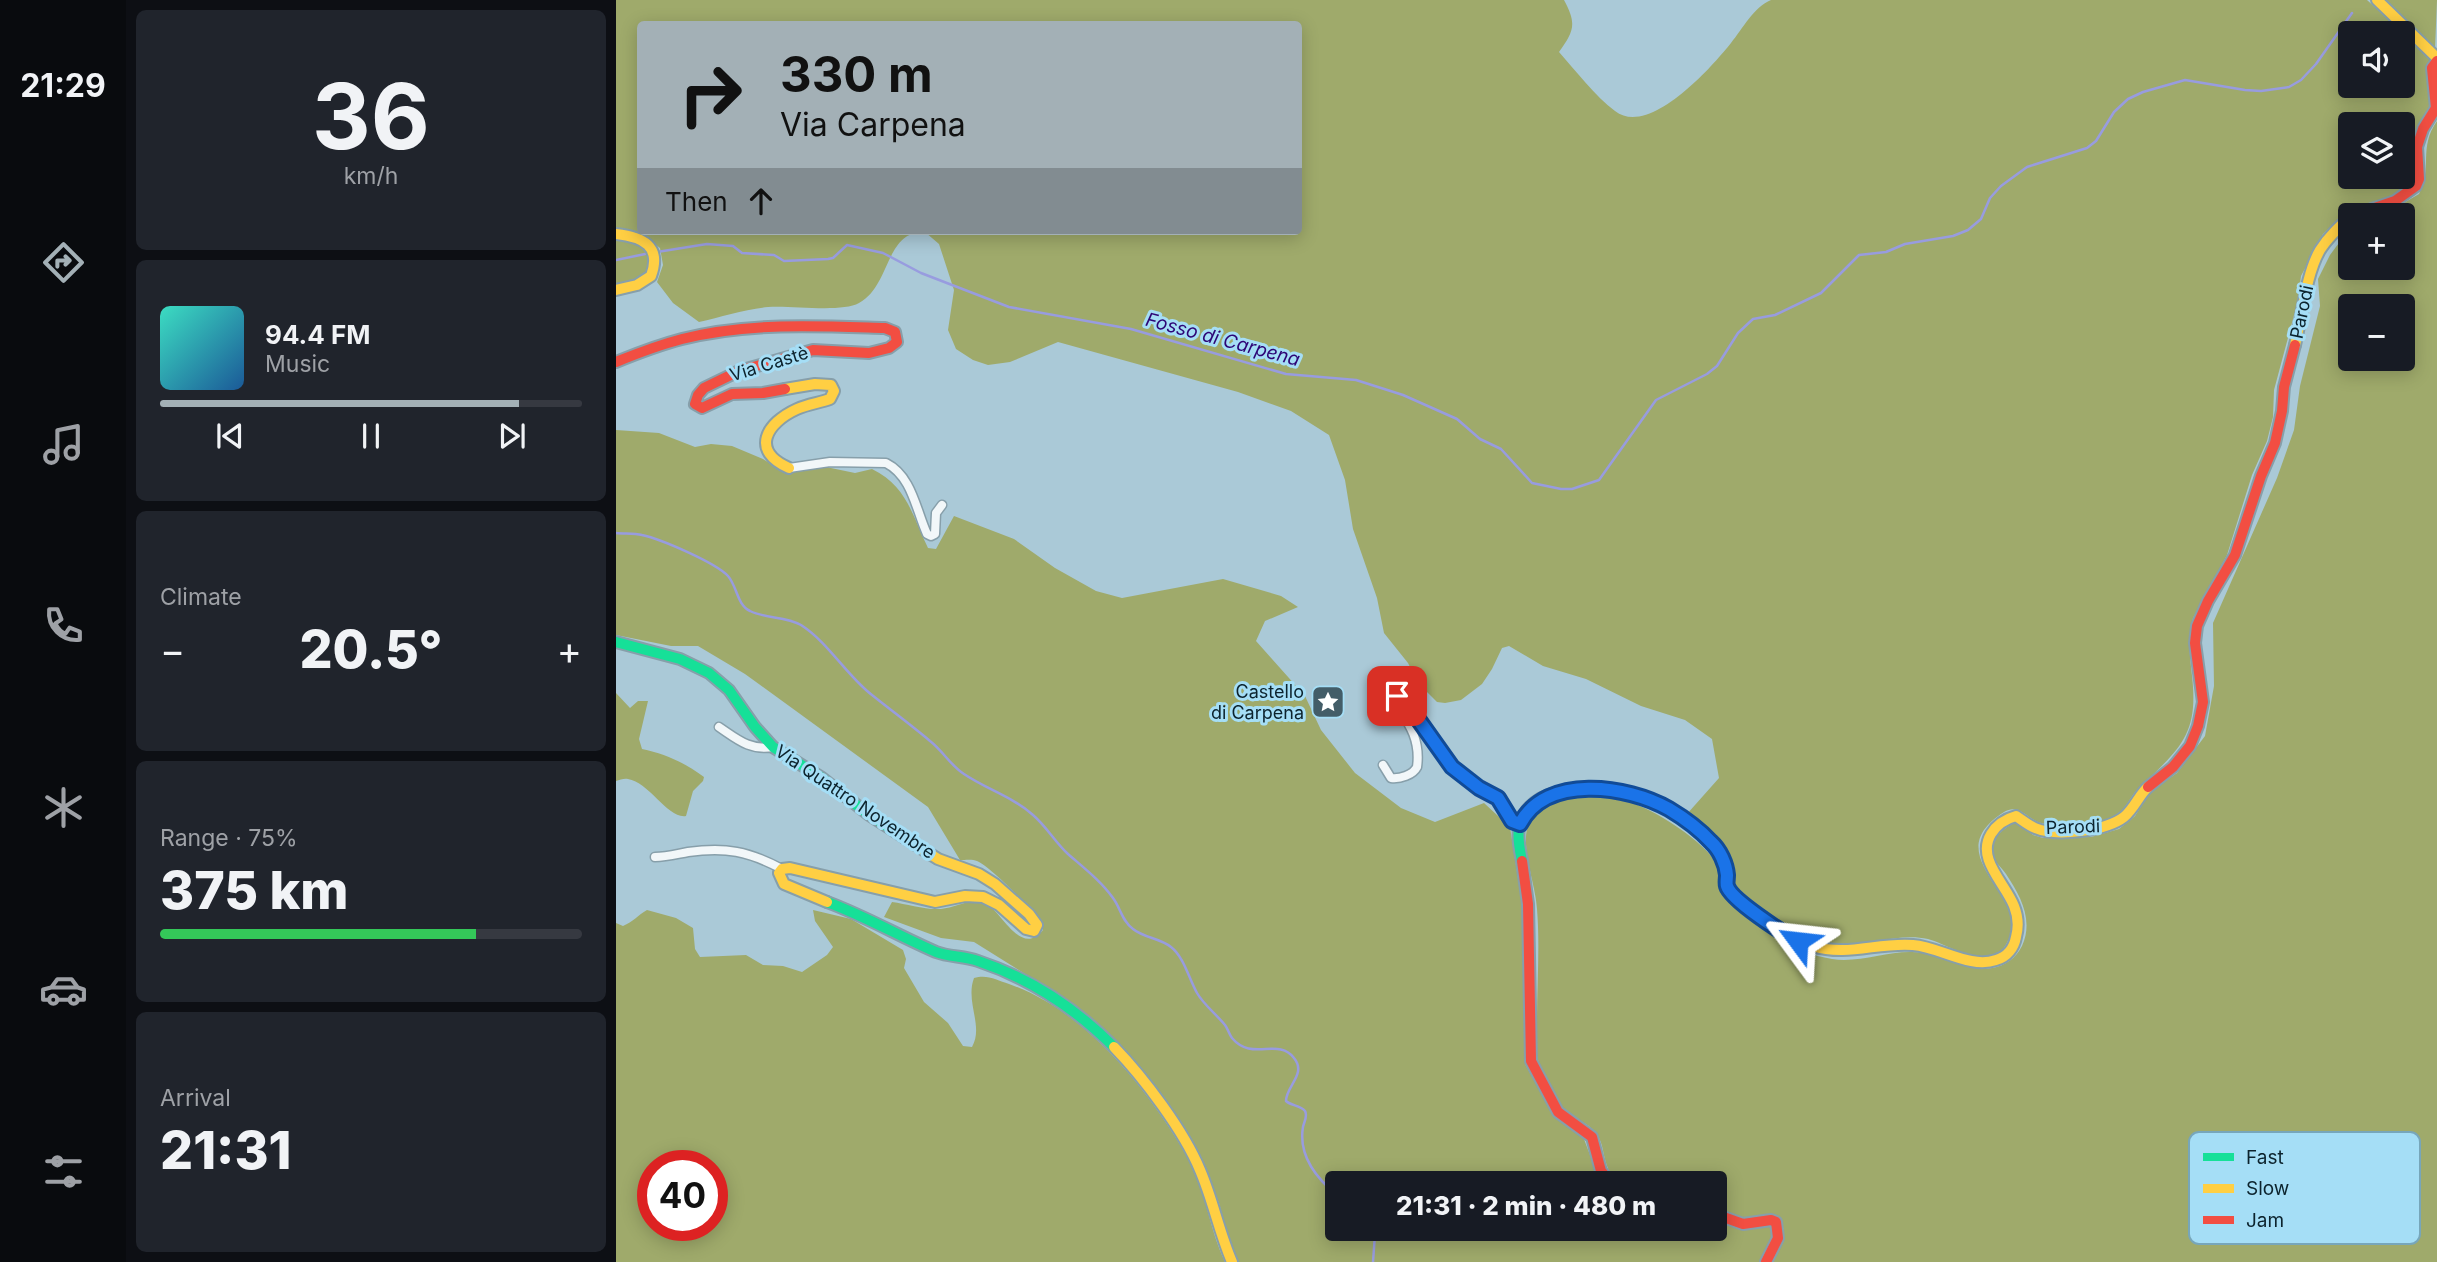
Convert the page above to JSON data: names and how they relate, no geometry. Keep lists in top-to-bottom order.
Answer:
{
  "streets": {
    "street": ["Parodi", "Via Castè", "Via Quattro Novembre"]
  },
  "water": ["Fosso di Carpena"],
  "places": {
    "place": ["Castello di Carpena"]
  },
  "legend": ["Fast", "Slow", "Jam"],
  "page": {
    "tabs": "21:29",
    "tile": [
      ["36", "km/h"],
      "Climate",
      ["Range · 75%", "375 km"],
      ["Arrival", "21:31"]
    ],
    "map_buttons": ["+", "−"],
    "turn": ["330 m", "Via Carpena"],
    "then": "Then",
    "song": ["94.4 FM", "Music"],
    "heat": ["−", "20.5°", "+"],
    "limit": "40",
    "trip": "21:31 · 2 min · 480 m"
  }
}
